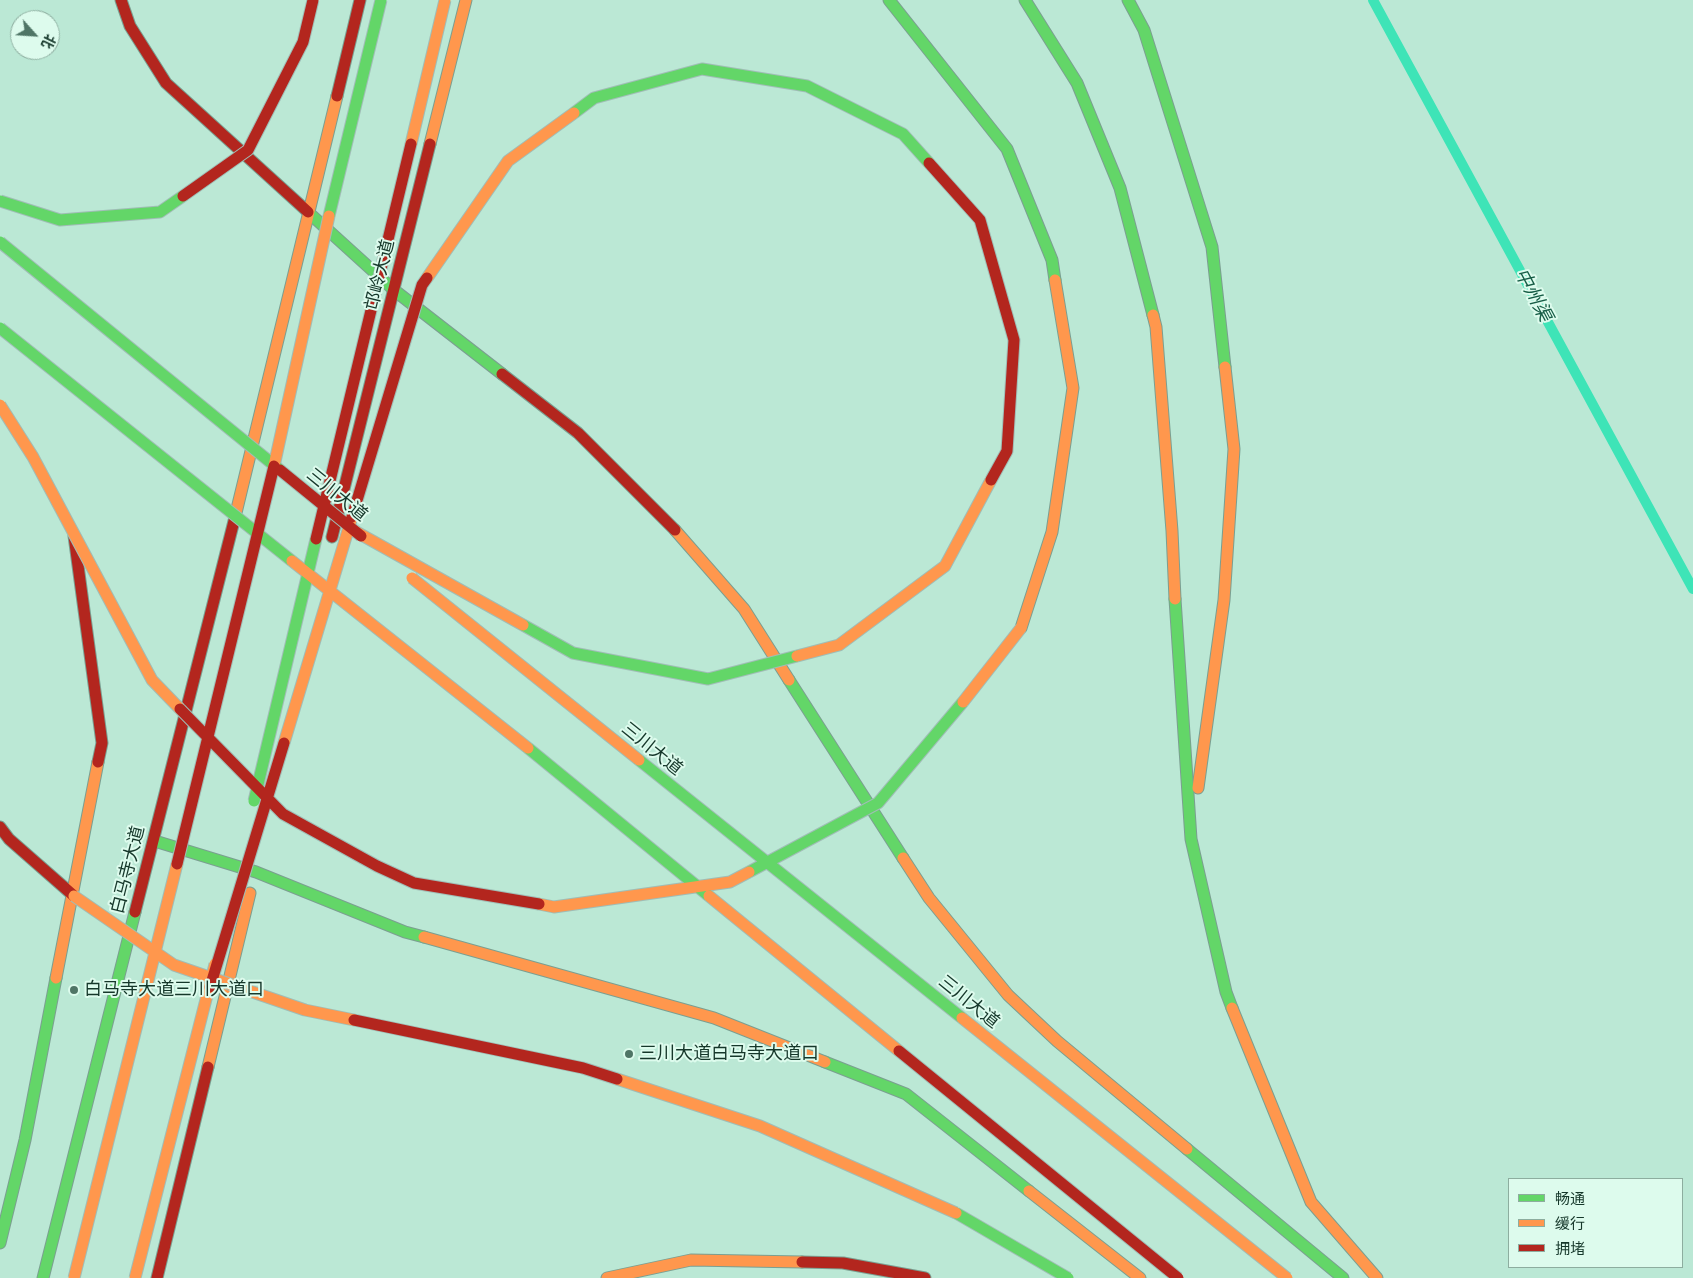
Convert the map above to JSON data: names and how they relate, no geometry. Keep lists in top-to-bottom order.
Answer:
{
  "streets": {
    "main road": ["邙岭大道", "三川大道", "白马寺大道"]
  },
  "water": ["中州渠"],
  "places": ["白马寺大道三川大道口", "三川大道白马寺大道口"],
  "legend": ["畅通", "缓行", "拥堵"],
  "north": "bottom right"
}
